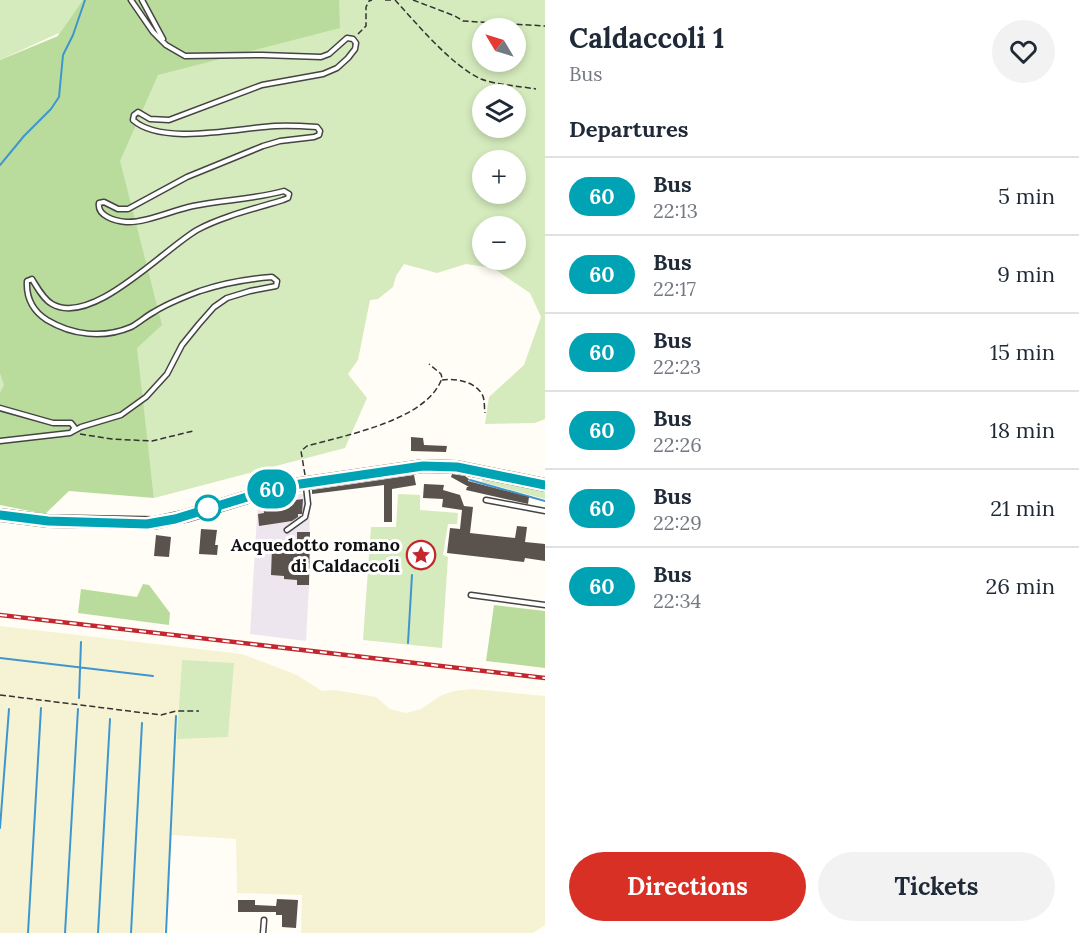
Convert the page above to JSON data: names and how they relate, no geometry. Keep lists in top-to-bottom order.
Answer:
{
  "places": {
    "place": ["Acquedotto romano di Caldaccoli"]
  },
  "lines": ["bus line 60"],
  "north": "top left",
  "page": {
    "on_map": "60",
    "heading": [
      ["Caldaccoli 1", "Bus"],
      "Departures"
    ],
    "map_buttons": ["+", "−"],
    "list": [
      {
        "mark": "60",
        "name": "Bus",
        "note": "22:13",
        "value": "5 min"
      },
      {
        "mark": "60",
        "name": "Bus",
        "note": "22:17",
        "value": "9 min"
      },
      {
        "mark": "60",
        "name": "Bus",
        "note": "22:23",
        "value": "15 min"
      },
      {
        "mark": "60",
        "name": "Bus",
        "note": "22:26",
        "value": "18 min"
      },
      {
        "mark": "60",
        "name": "Bus",
        "note": "22:29",
        "value": "21 min"
      },
      {
        "mark": "60",
        "name": "Bus",
        "note": "22:34",
        "value": "26 min"
      }
    ],
    "buttons": ["Directions", "Tickets"]
  }
}
